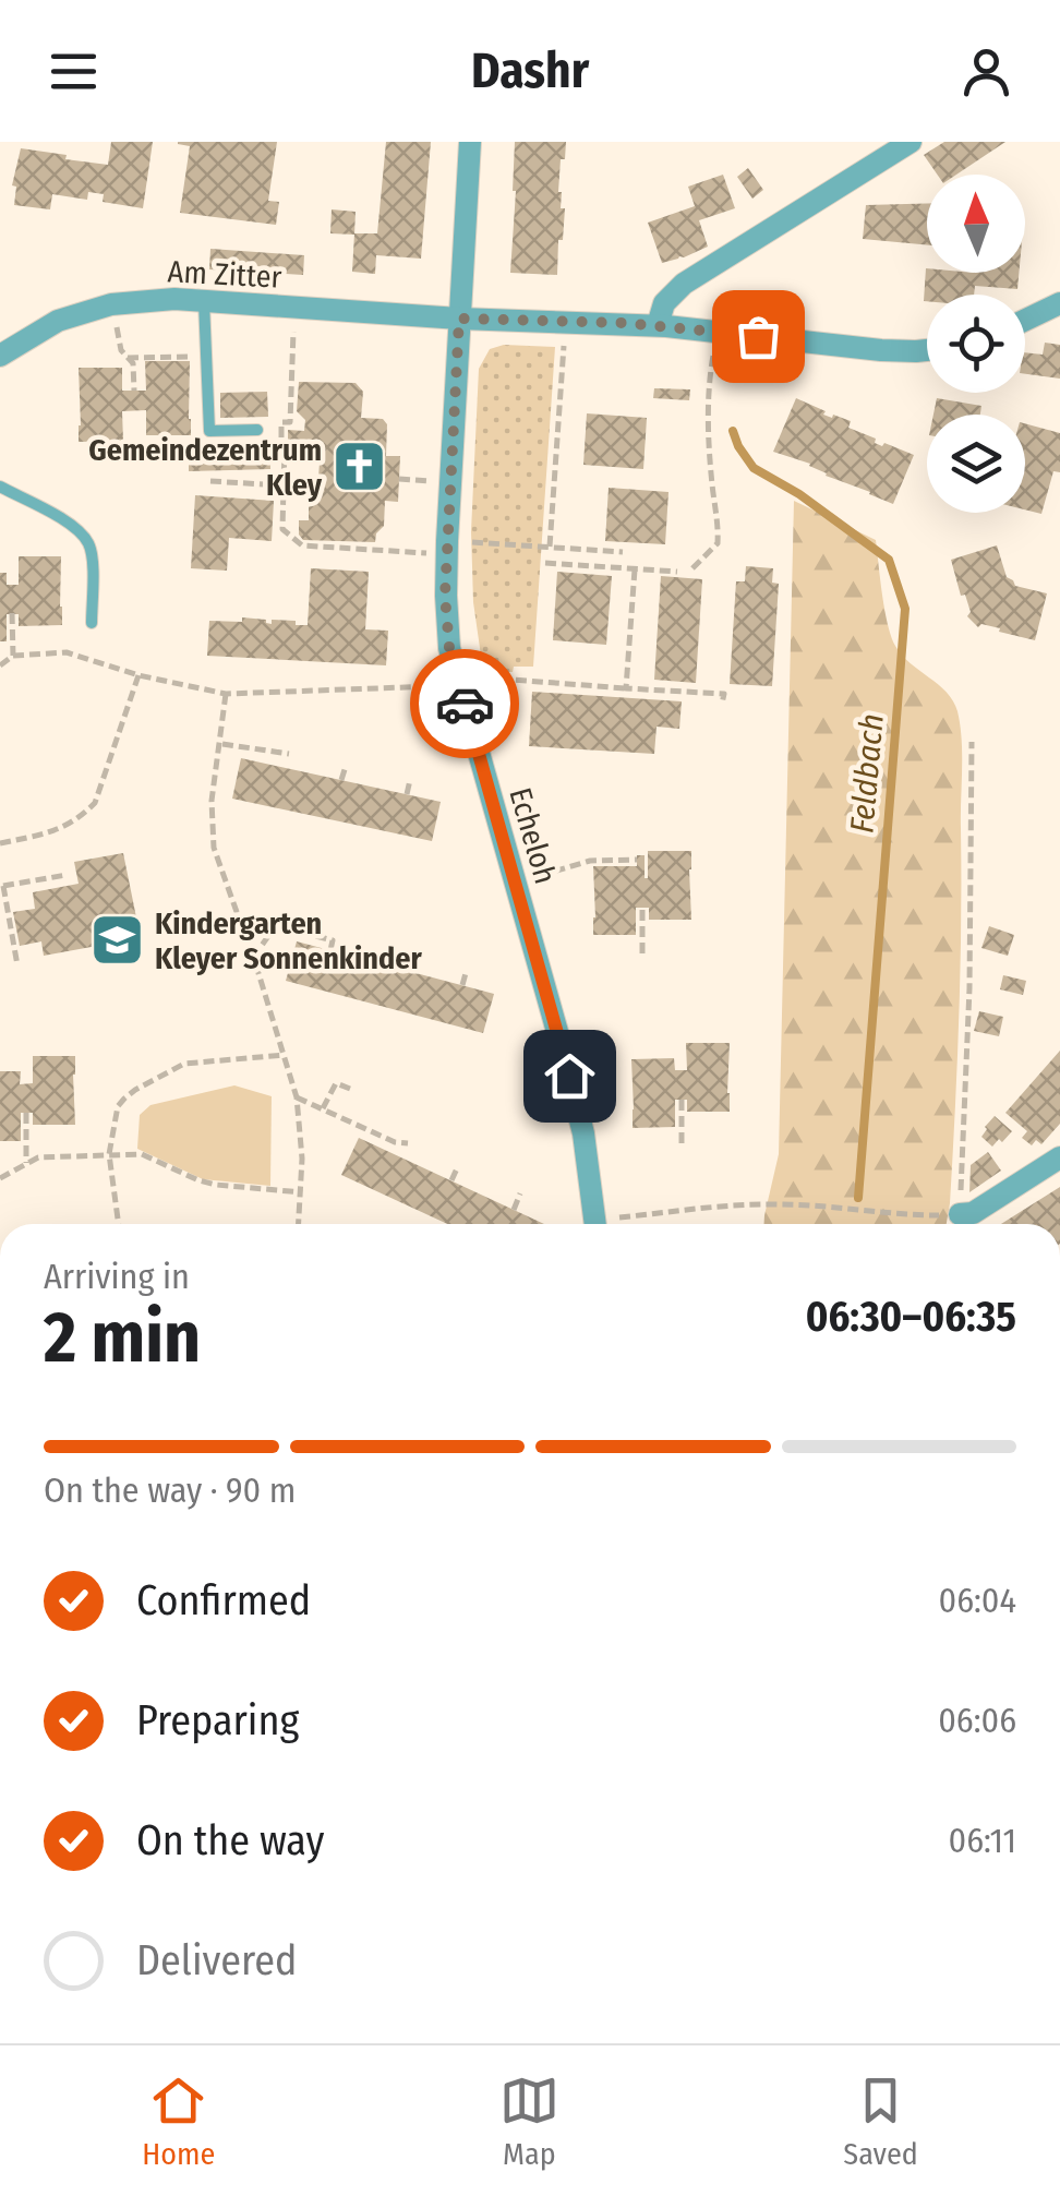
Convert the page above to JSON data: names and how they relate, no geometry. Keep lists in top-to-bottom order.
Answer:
{
  "streets": {
    "street": ["Am Zitter", "Echeloh"]
  },
  "crossings": [
    ["Am Zitter", "Echeloh"]
  ],
  "water": ["Feldbach"],
  "places": {
    "church": ["Gemeindezentrum Kley"],
    "school or university": ["Kindergarten Kleyer Sonnenkinder"]
  },
  "north": "top",
  "page": {
    "header": "Dashr",
    "heading": ["2 min", "Arriving in", "06:30–06:35"],
    "bar": "On the way · 90 m",
    "list": [
      ["Confirmed", "06:04"],
      ["Preparing", "06:06"],
      ["On the way", "06:11"],
      "Delivered"
    ],
    "tabs": ["Home", "Map", "Saved"]
  }
}
